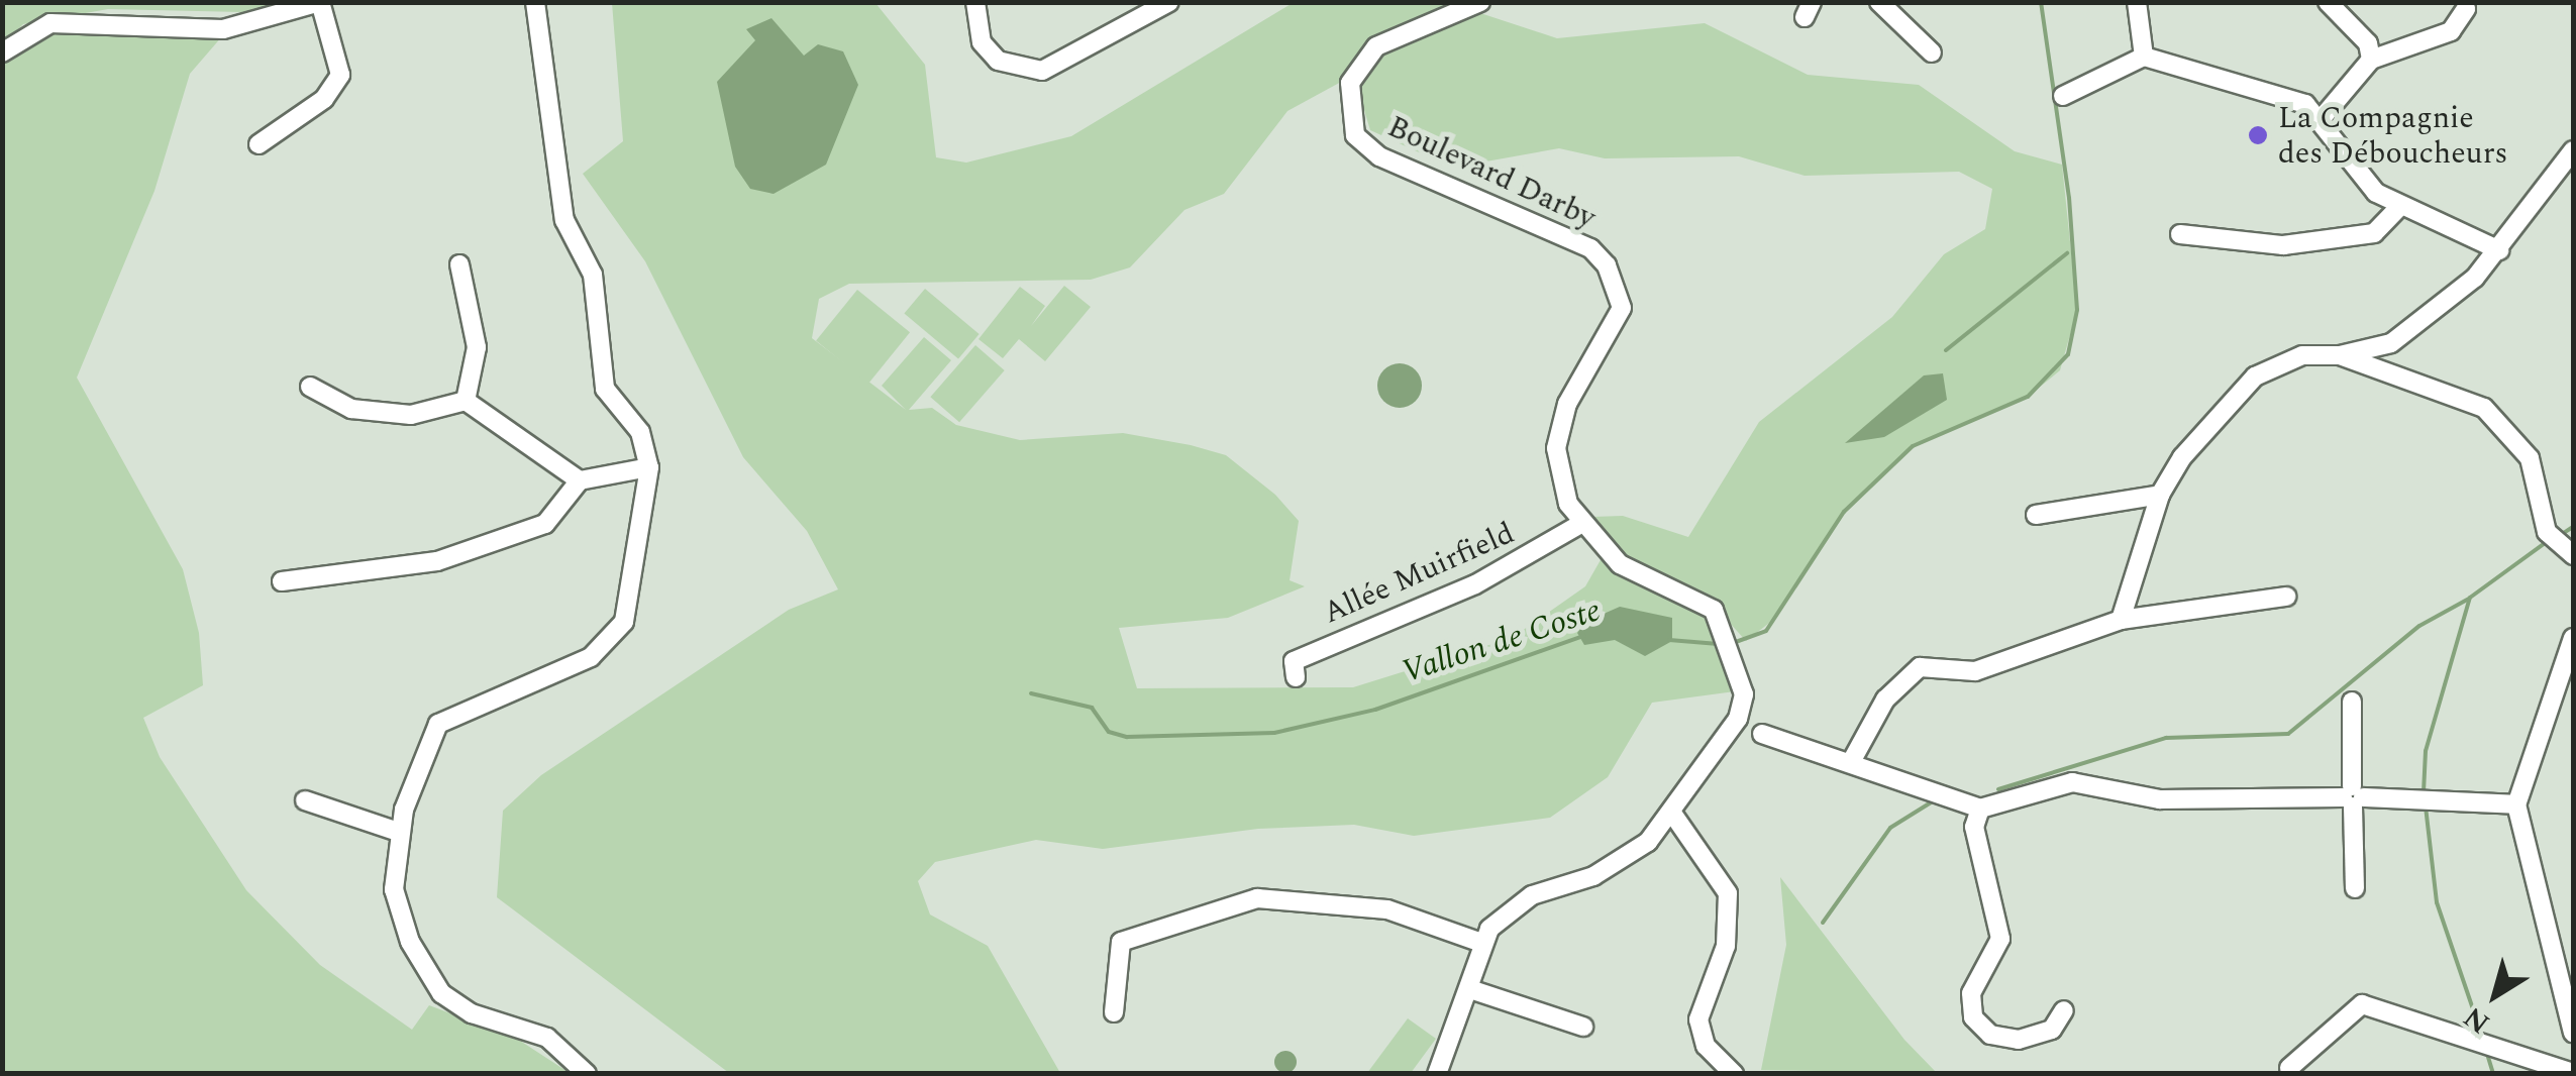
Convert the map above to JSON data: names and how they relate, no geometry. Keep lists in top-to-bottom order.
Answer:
{
  "streets": {
    "street": ["Boulevard Darby", "Allée Muirfield"]
  },
  "crossings": [
    ["Boulevard Darby", "Allée Muirfield"]
  ],
  "water": ["Vallon de Coste"],
  "places": ["La Compagnie des Déboucheurs"],
  "north": "bottom left"
}
